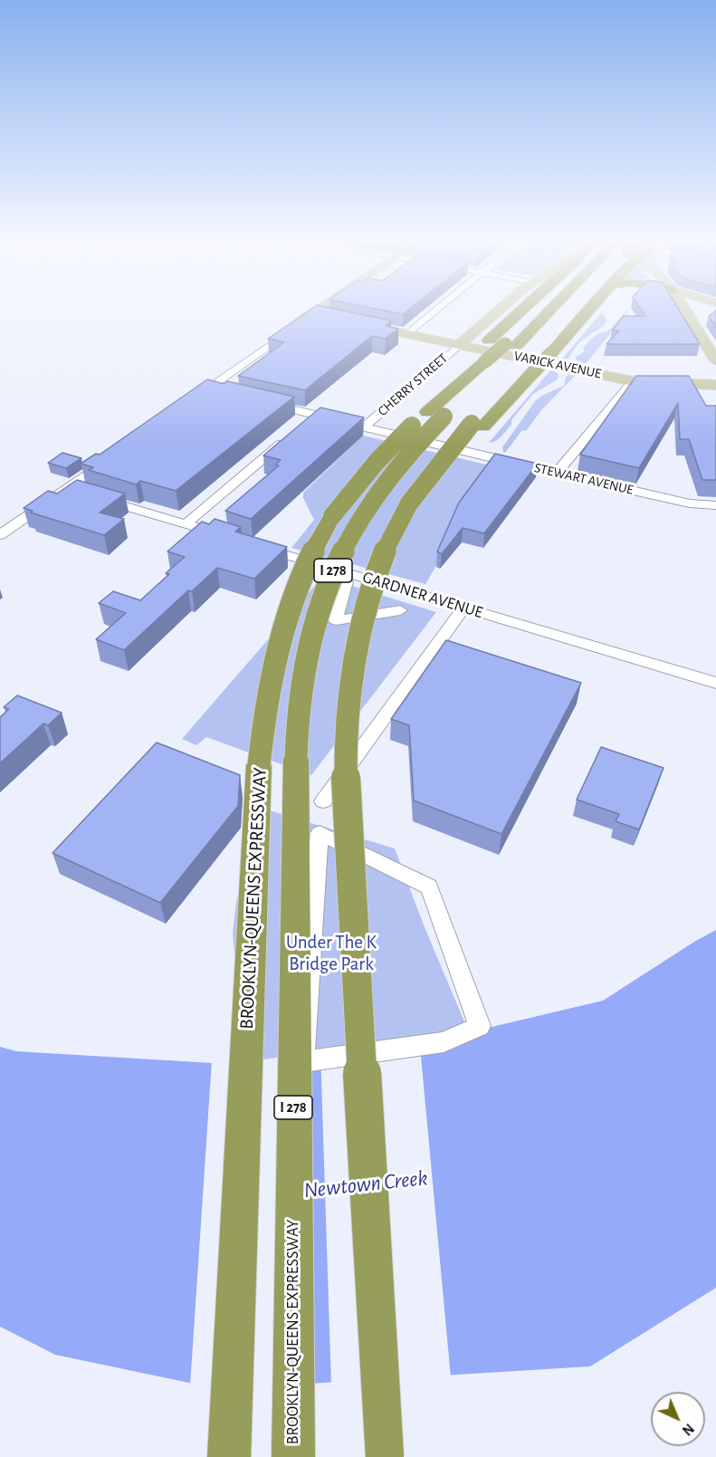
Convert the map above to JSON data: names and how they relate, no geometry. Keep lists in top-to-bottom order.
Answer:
{
  "streets": {
    "highway": ["I 278", "BROOKLYN-QUEENS EXPRESSWAY"],
    "main road": ["VARICK AVENUE", "CHERRY STREET"],
    "street": ["STEWART AVENUE", "GARDNER AVENUE"]
  },
  "crossings": [
    ["VARICK AVENUE", "CHERRY STREET"],
    ["CHERRY STREET", "STEWART AVENUE"]
  ],
  "water": ["Newtown Creek"],
  "parks": ["Under The K Bridge Park"],
  "north": "bottom right"
}
